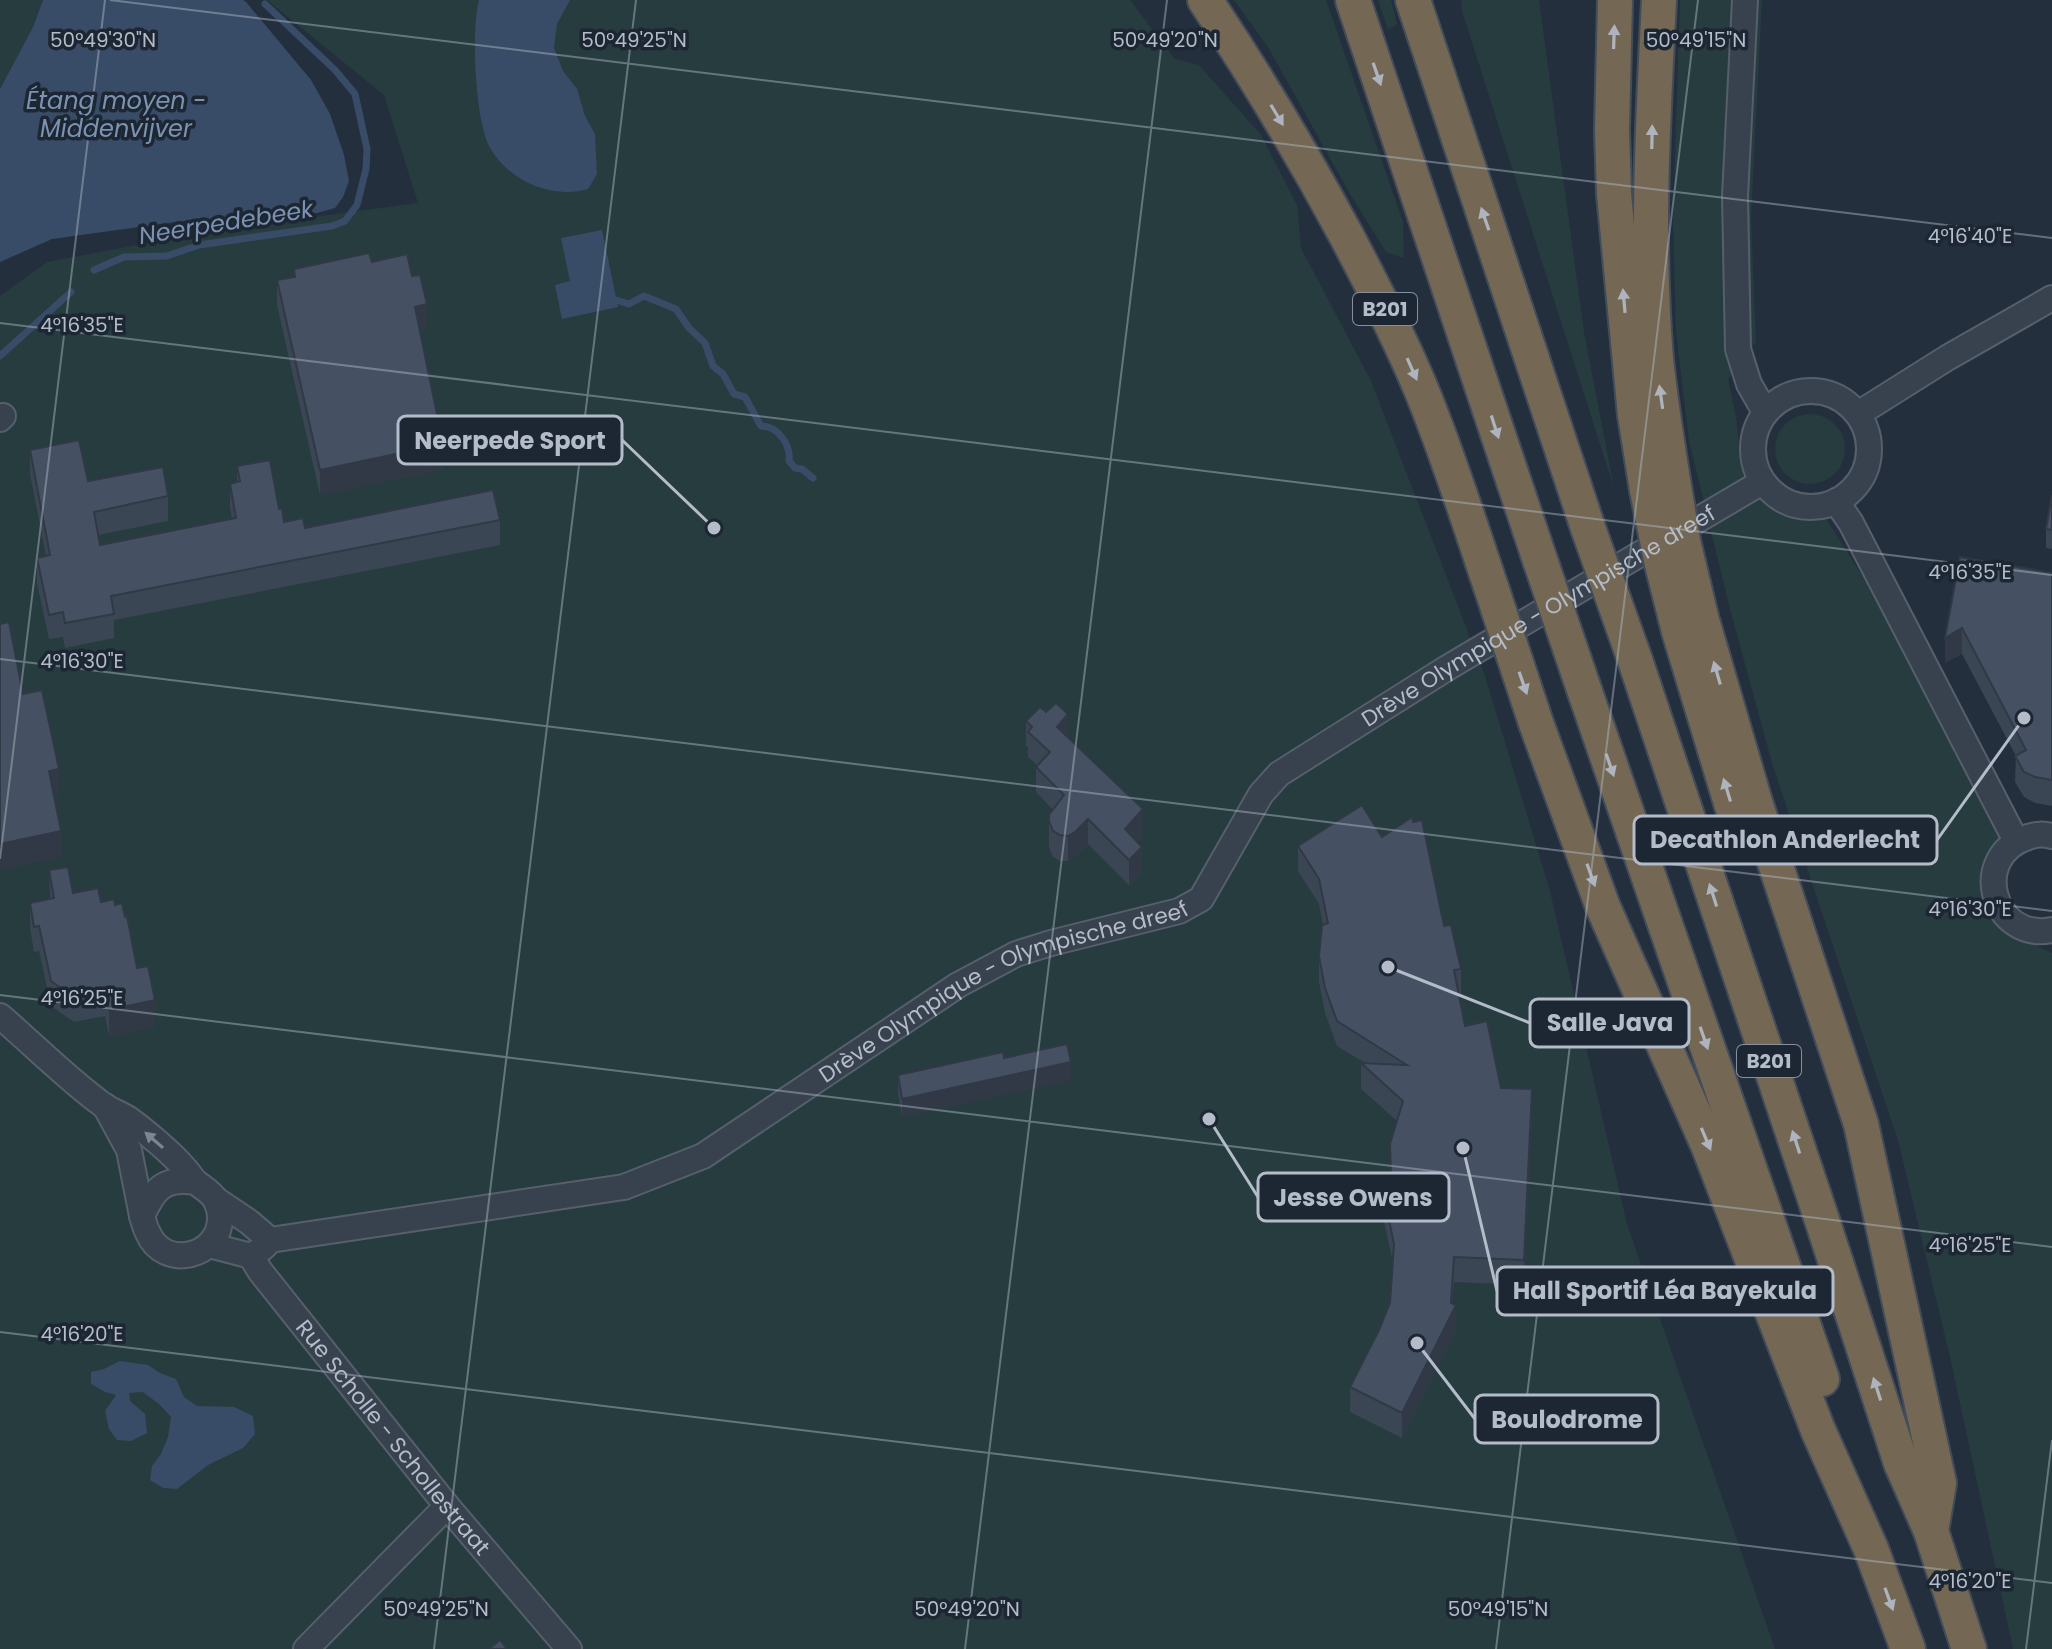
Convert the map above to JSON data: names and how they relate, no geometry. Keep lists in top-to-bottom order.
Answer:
{
  "streets": {
    "highway": ["B201"],
    "street": ["Drève Olympique - Olympische dreef", "Rue Scholle - Schollestraat"]
  },
  "water": ["Étang moyen - Middenvijver", "Neerpedebeek"],
  "places": [
    "Neerpede Sport",
    "Decathlon Anderlecht",
    "Salle Java",
    "Jesse Owens",
    "Hall Sportif Léa Bayekula",
    "Boulodrome"
  ],
  "coordinates": [
    "50°49'30\"N",
    "50°49'25\"N",
    "50°49'20\"N",
    "50°49'15\"N",
    "4°16'40\"E",
    "4°16'35\"E",
    "4°16'30\"E",
    "4°16'25\"E",
    "4°16'20\"E"
  ]
}
